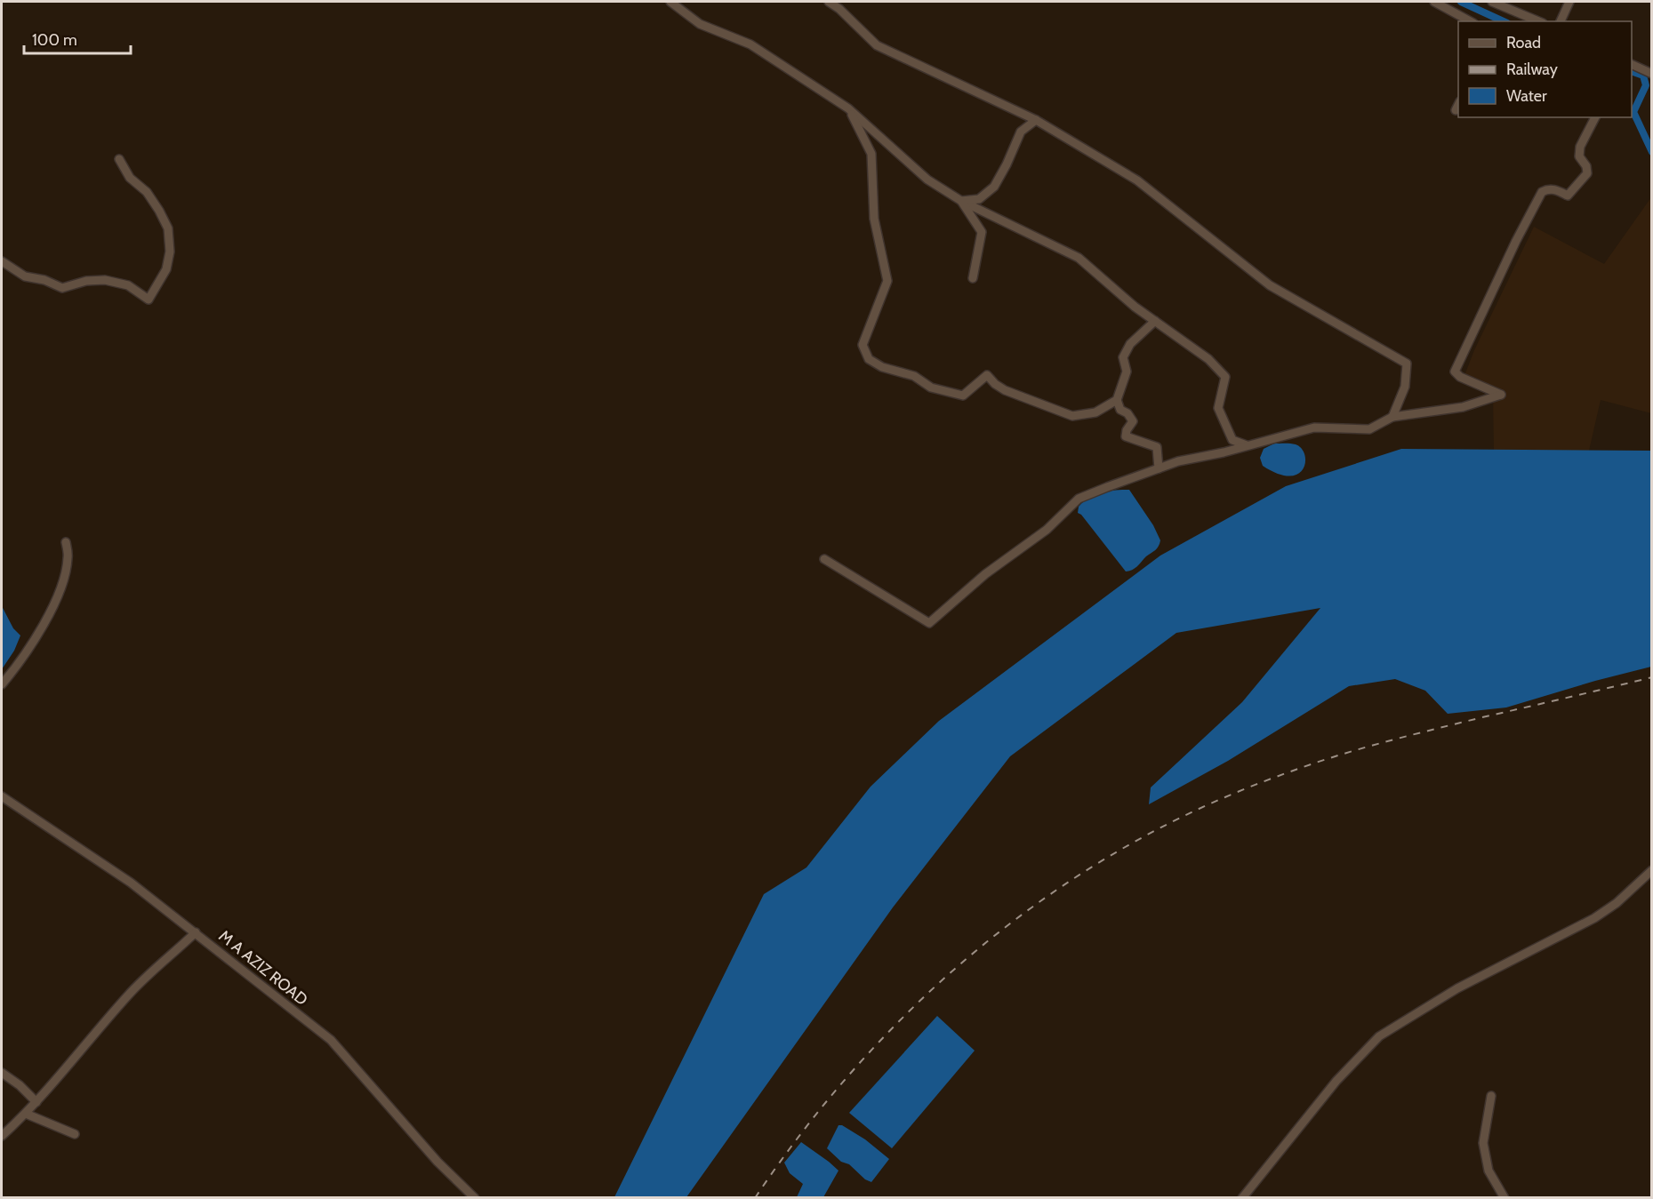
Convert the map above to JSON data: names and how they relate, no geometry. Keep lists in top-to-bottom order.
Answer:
{
  "streets": {
    "street": ["M A AZIZ ROAD"]
  },
  "legend": ["Road", "Railway", "Water"],
  "scale_bar": "100 m"
}
